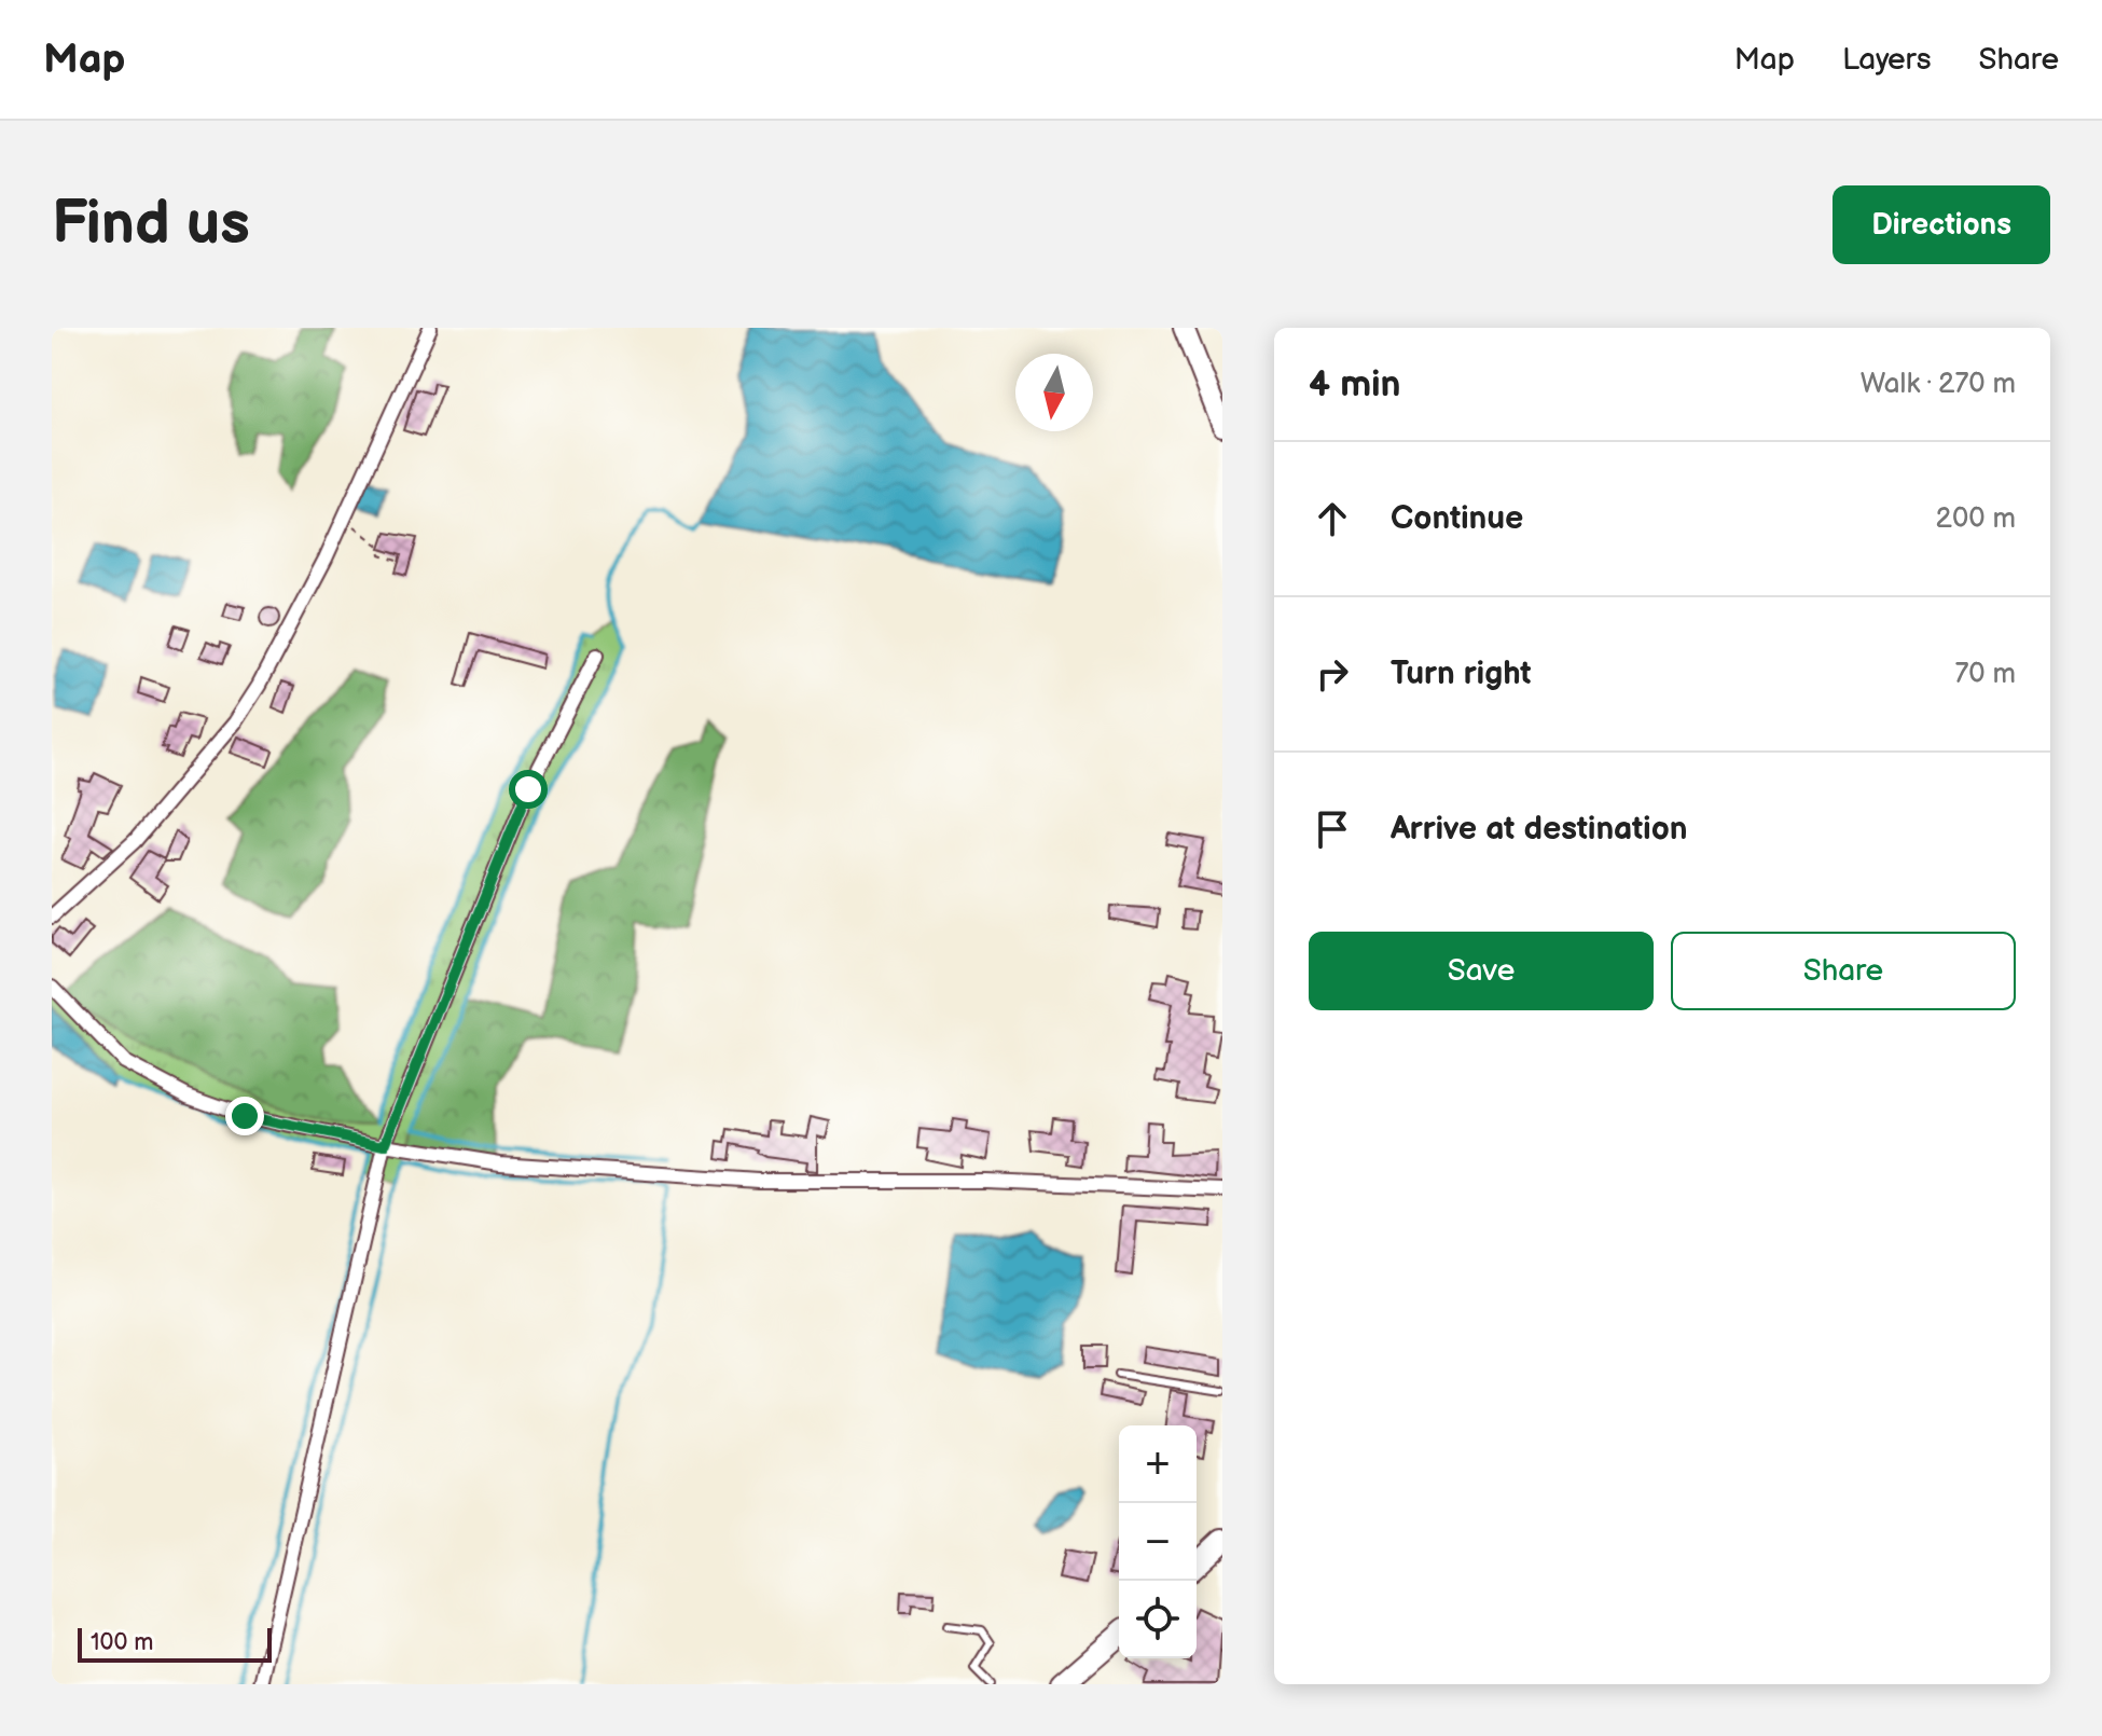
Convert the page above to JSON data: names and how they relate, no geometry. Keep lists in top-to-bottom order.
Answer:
{
  "scale_bar": "100 m",
  "north": "bottom",
  "page": {
    "header": "Map",
    "nav": ["Map", "Layers", "Share"],
    "buttons": [
      "Directions",
      ["Save", "Share"]
    ],
    "title": "Find us",
    "heading": ["4 min", "Walk · 270 m"],
    "list": [
      ["Continue", "200 m"],
      ["Turn right", "70 m"],
      "Arrive at destination"
    ],
    "map_buttons": ["+", "−"],
    "scale": "100 m"
  }
}
